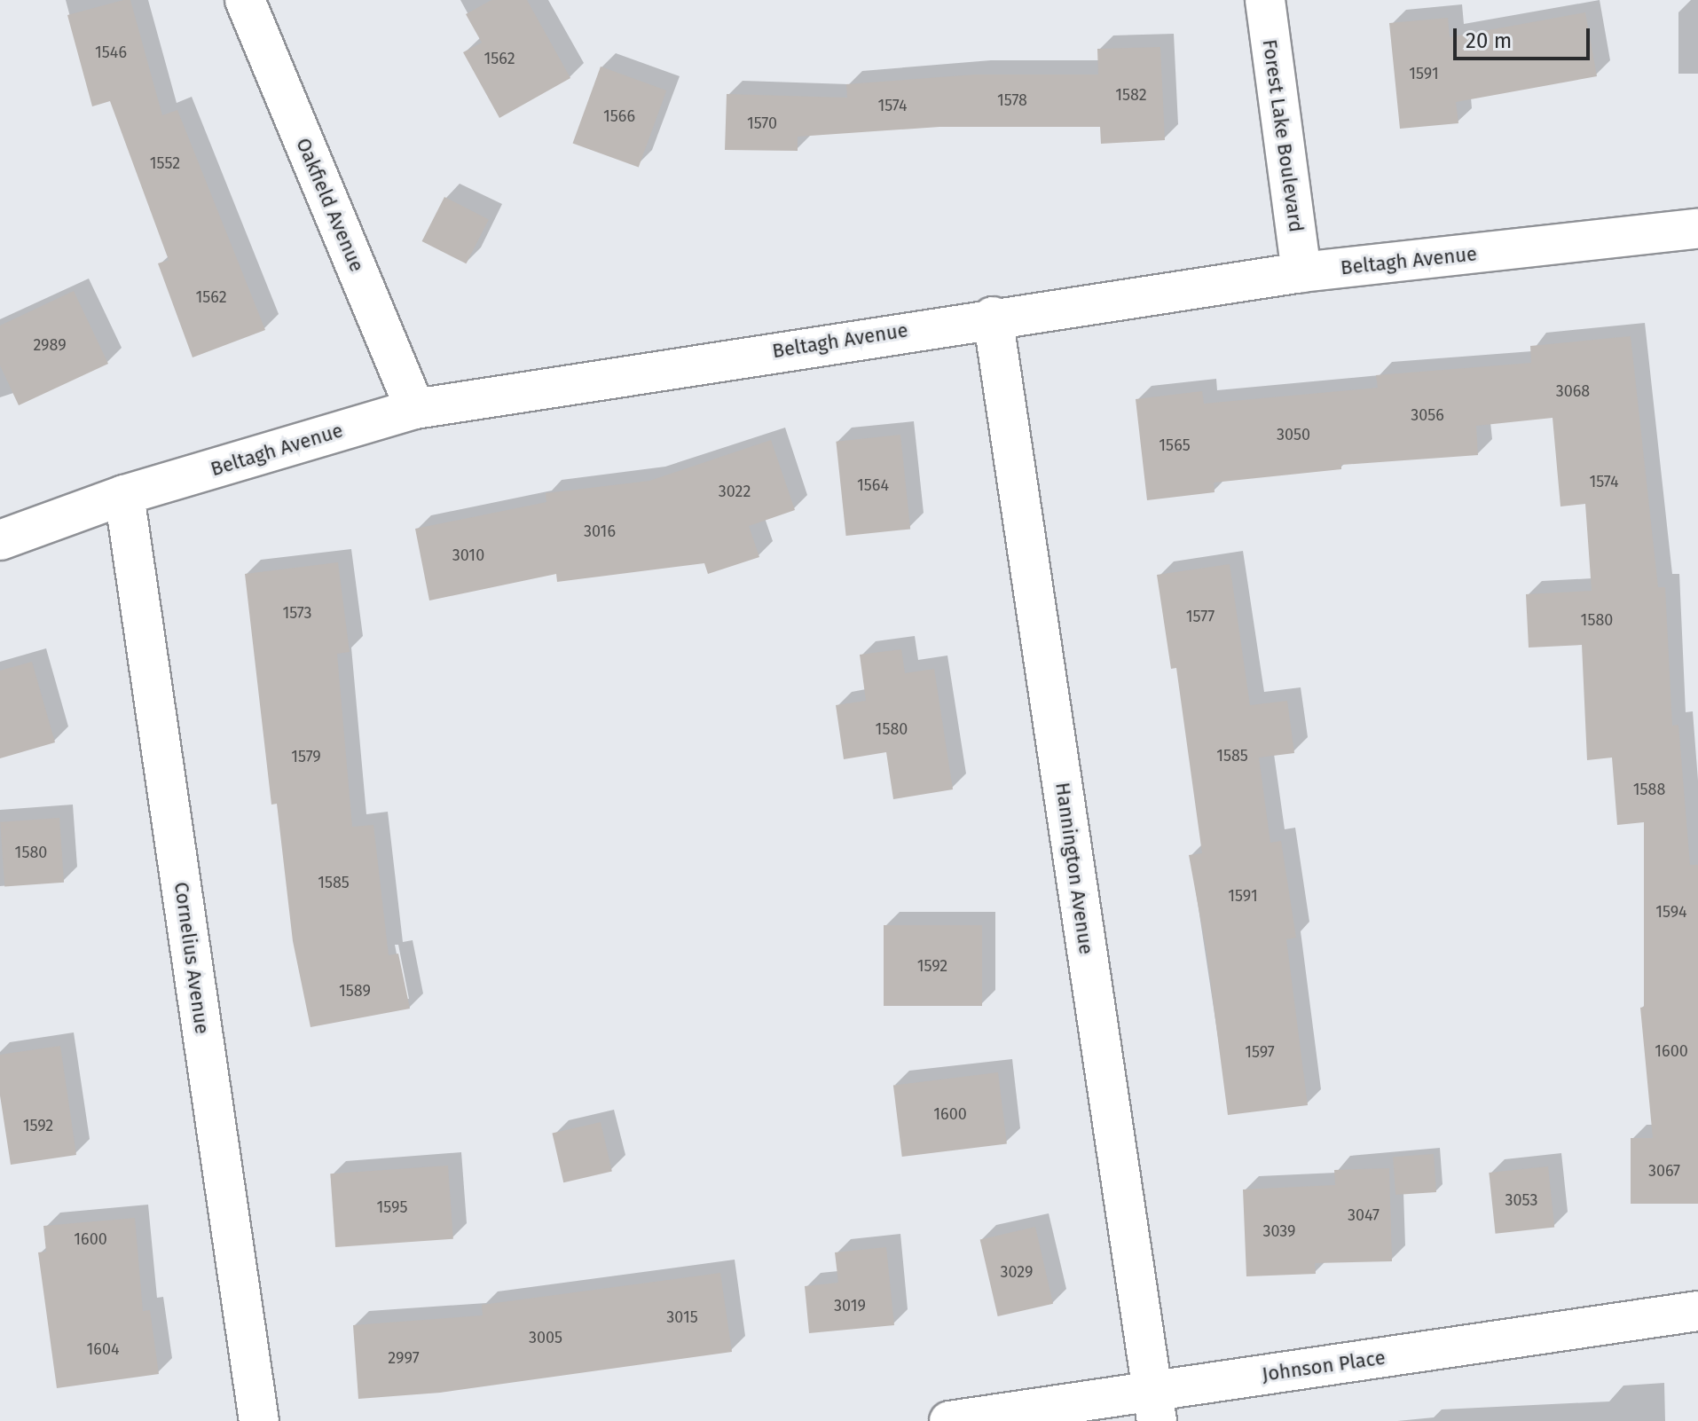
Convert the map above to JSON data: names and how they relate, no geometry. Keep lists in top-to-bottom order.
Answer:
{
  "streets": {
    "street": [
      "Forest Lake Boulevard",
      "Oakfield Avenue",
      "Beltagh Avenue",
      "Hannington Avenue",
      "Cornelius Avenue",
      "Johnson Place"
    ]
  },
  "crossings": [
    ["Forest Lake Boulevard", "Beltagh Avenue"],
    ["Oakfield Avenue", "Beltagh Avenue"],
    ["Beltagh Avenue", "Hannington Avenue"],
    ["Beltagh Avenue", "Cornelius Avenue"],
    ["Hannington Avenue", "Johnson Place"]
  ],
  "house_numbers": [
    "1546",
    "1562",
    "1591",
    "1582",
    "1578",
    "1574",
    "1566",
    "1570",
    "1552",
    "1562",
    "2989",
    "3068",
    "3056",
    "3050",
    "1565",
    "1574",
    "1564",
    "3022",
    "3016",
    "3010",
    "1573",
    "1577",
    "1580",
    "1580",
    "1585",
    "1579",
    "1588",
    "1580",
    "1585",
    "1591",
    "1594",
    "1592",
    "1589",
    "1600",
    "1597",
    "1600",
    "1592",
    "3067",
    "3053",
    "1595",
    "3047",
    "3039",
    "1600",
    "3029",
    "3019",
    "3015",
    "3005",
    "1604",
    "2997"
  ],
  "scale_bar": "20 m"
}
